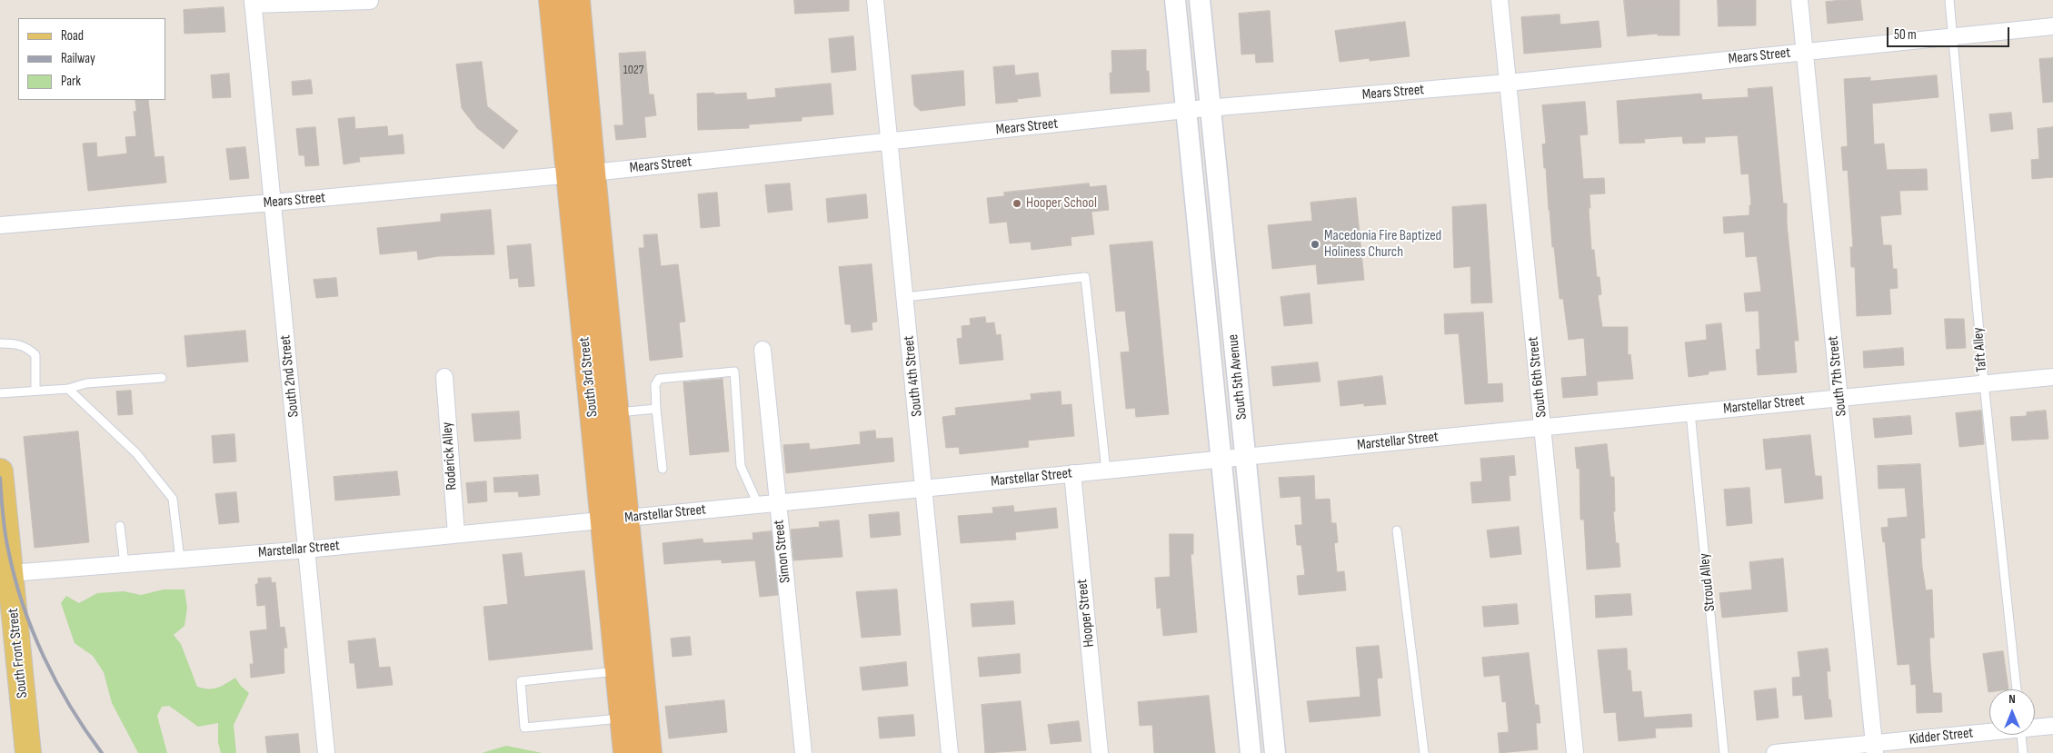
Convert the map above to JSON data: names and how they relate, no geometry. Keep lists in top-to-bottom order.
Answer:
{
  "streets": {
    "highway": ["South 3rd Street"],
    "main road": ["South Front Street"],
    "street": [
      "Mears Street",
      "South 2nd Street",
      "South 4th Street",
      "South 7th Street",
      "South 5th Avenue",
      "South 6th Street",
      "Marstellar Street",
      "Roderick Alley",
      "Simon Street",
      "Hooper Street",
      "Kidder Street"
    ],
    "lane": ["Taft Alley", "Stroud Alley"]
  },
  "crossings": [
    ["Mears Street", "Taft Alley"],
    ["Mears Street", "South 2nd Street"],
    ["Mears Street", "South 4th Street"],
    ["Mears Street", "South 7th Street"],
    ["Mears Street", "South 3rd Street"],
    ["Mears Street", "South 5th Avenue"],
    ["Mears Street", "South 6th Street"],
    ["Taft Alley", "Marstellar Street"],
    ["South 2nd Street", "Marstellar Street"],
    ["South 4th Street", "Marstellar Street"],
    ["South 7th Street", "Marstellar Street"],
    ["South 7th Street", "Kidder Street"],
    ["South 3rd Street", "Marstellar Street"],
    ["South 5th Avenue", "Marstellar Street"],
    ["South 6th Street", "Marstellar Street"],
    ["Marstellar Street", "Roderick Alley"],
    ["Marstellar Street", "Simon Street"],
    ["Marstellar Street", "Stroud Alley"],
    ["Marstellar Street", "Hooper Street"],
    ["Marstellar Street", "South Front Street"]
  ],
  "places": ["Hooper School", "Macedonia Fire Baptized Holiness Church"],
  "house_numbers": ["1027"],
  "legend": ["Road", "Railway", "Park"],
  "scale_bar": "50 m",
  "north": "top"
}
